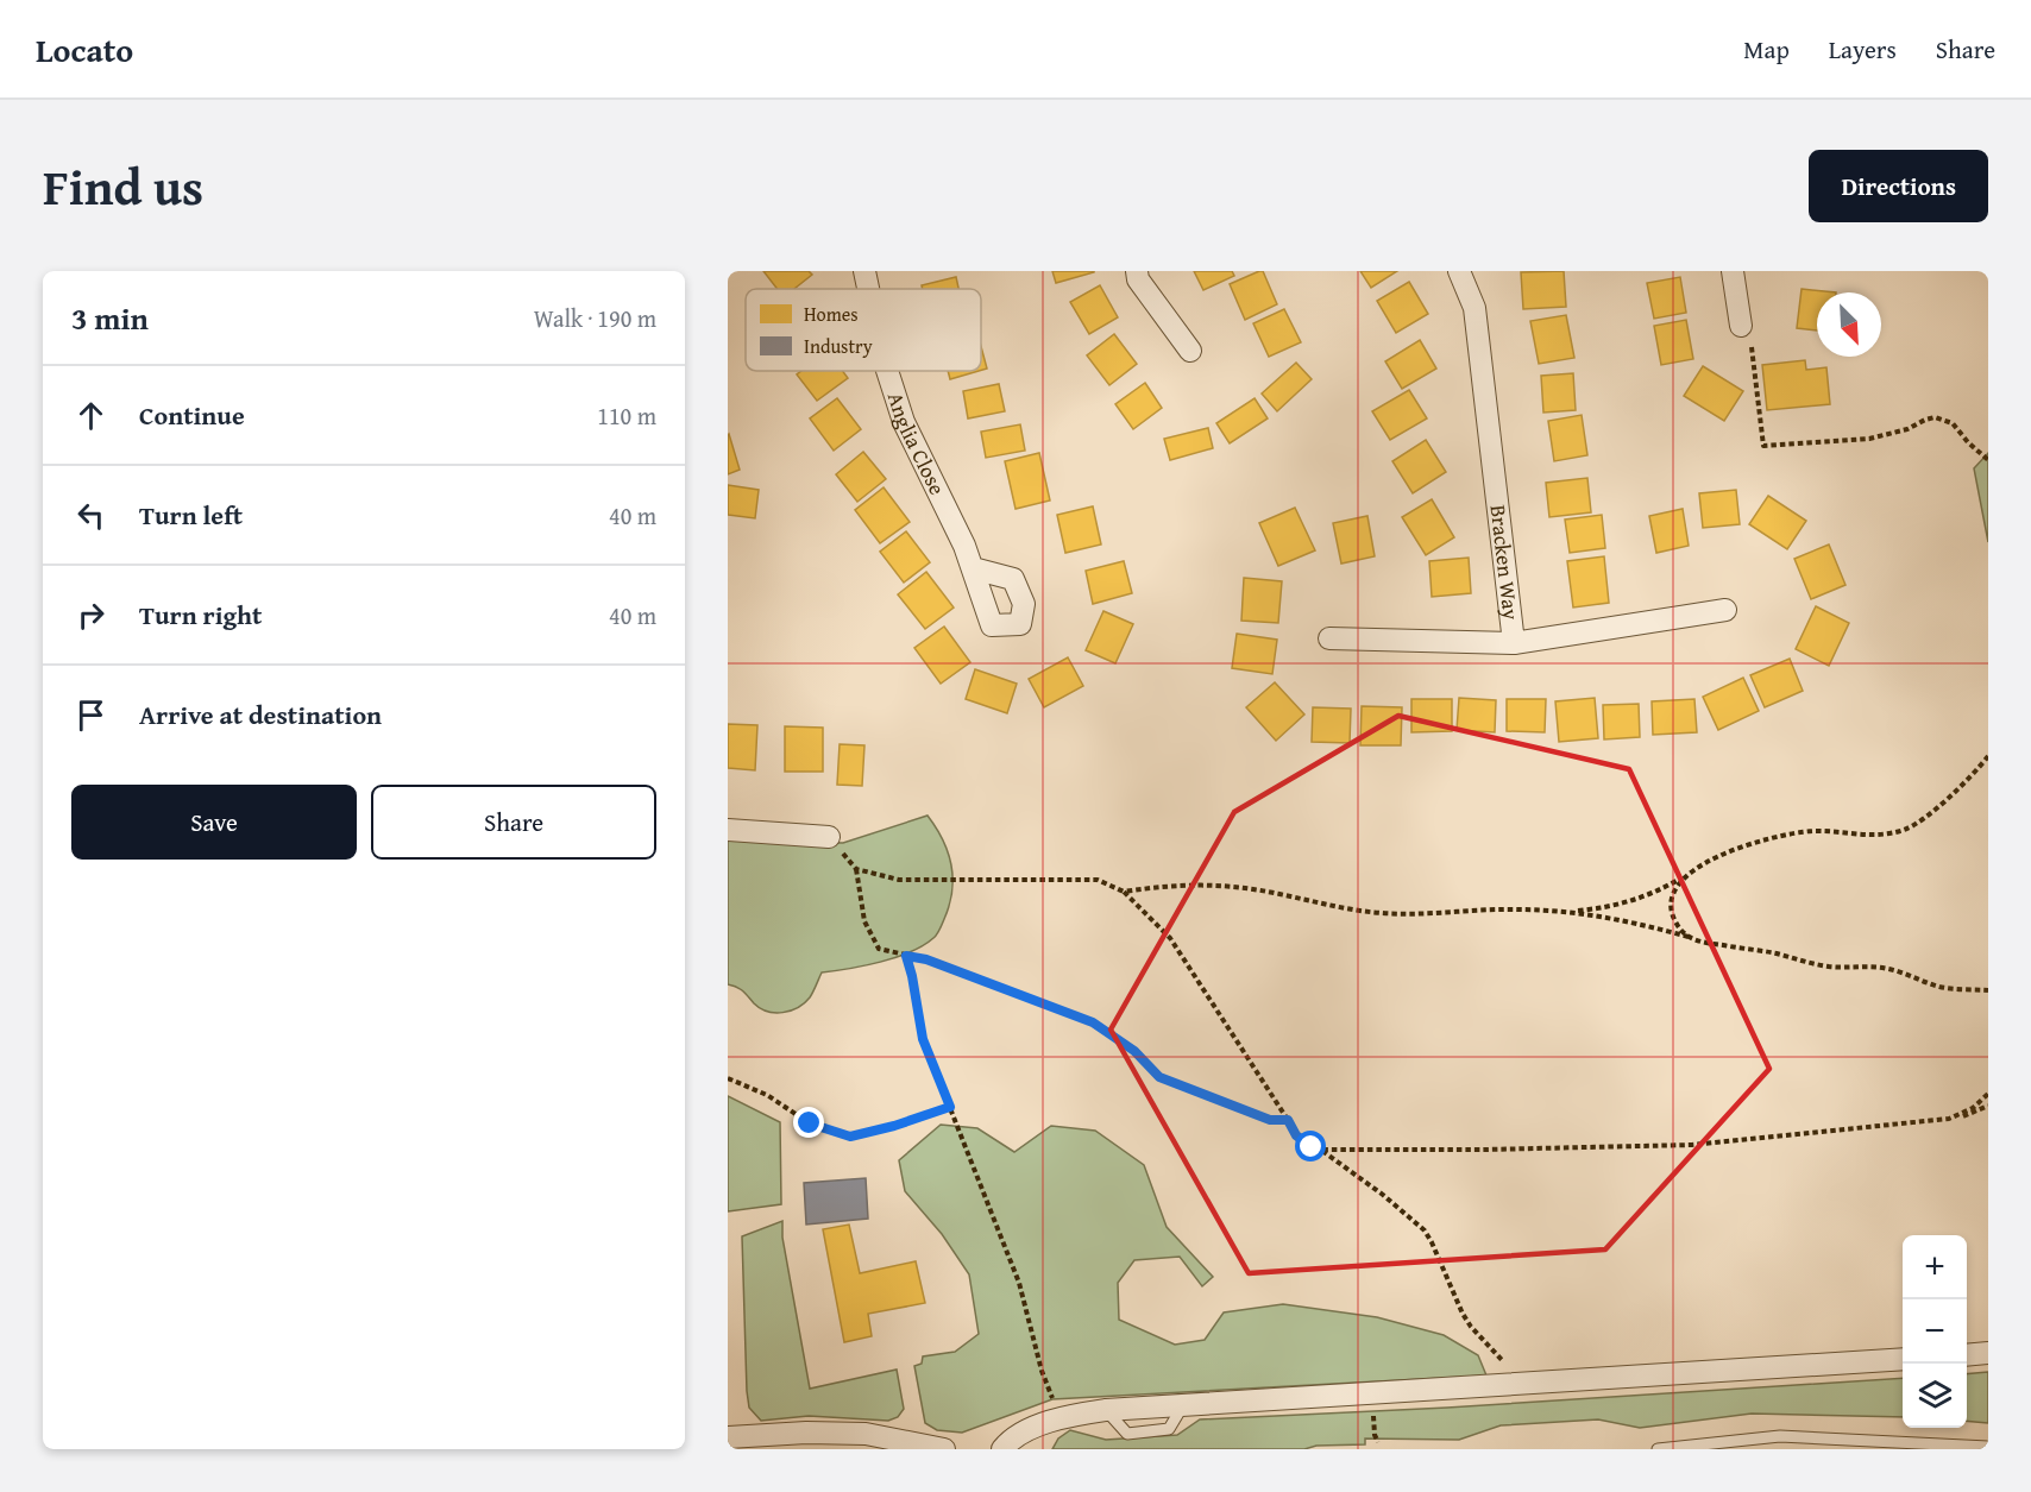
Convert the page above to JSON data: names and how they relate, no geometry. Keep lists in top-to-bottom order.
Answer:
{
  "streets": {
    "street": ["Anglia Close", "Bracken Way"]
  },
  "legend": ["Homes", "Industry"],
  "north": "bottom right",
  "page": {
    "header": "Locato",
    "nav": ["Map", "Layers", "Share"],
    "title": "Find us",
    "buttons": [
      "Directions",
      ["Save", "Share"]
    ],
    "heading": ["3 min", "Walk · 190 m"],
    "list": [
      ["Continue", "110 m"],
      ["Turn left", "40 m"],
      ["Turn right", "40 m"],
      "Arrive at destination"
    ],
    "map_buttons": ["+", "−"]
  }
}
